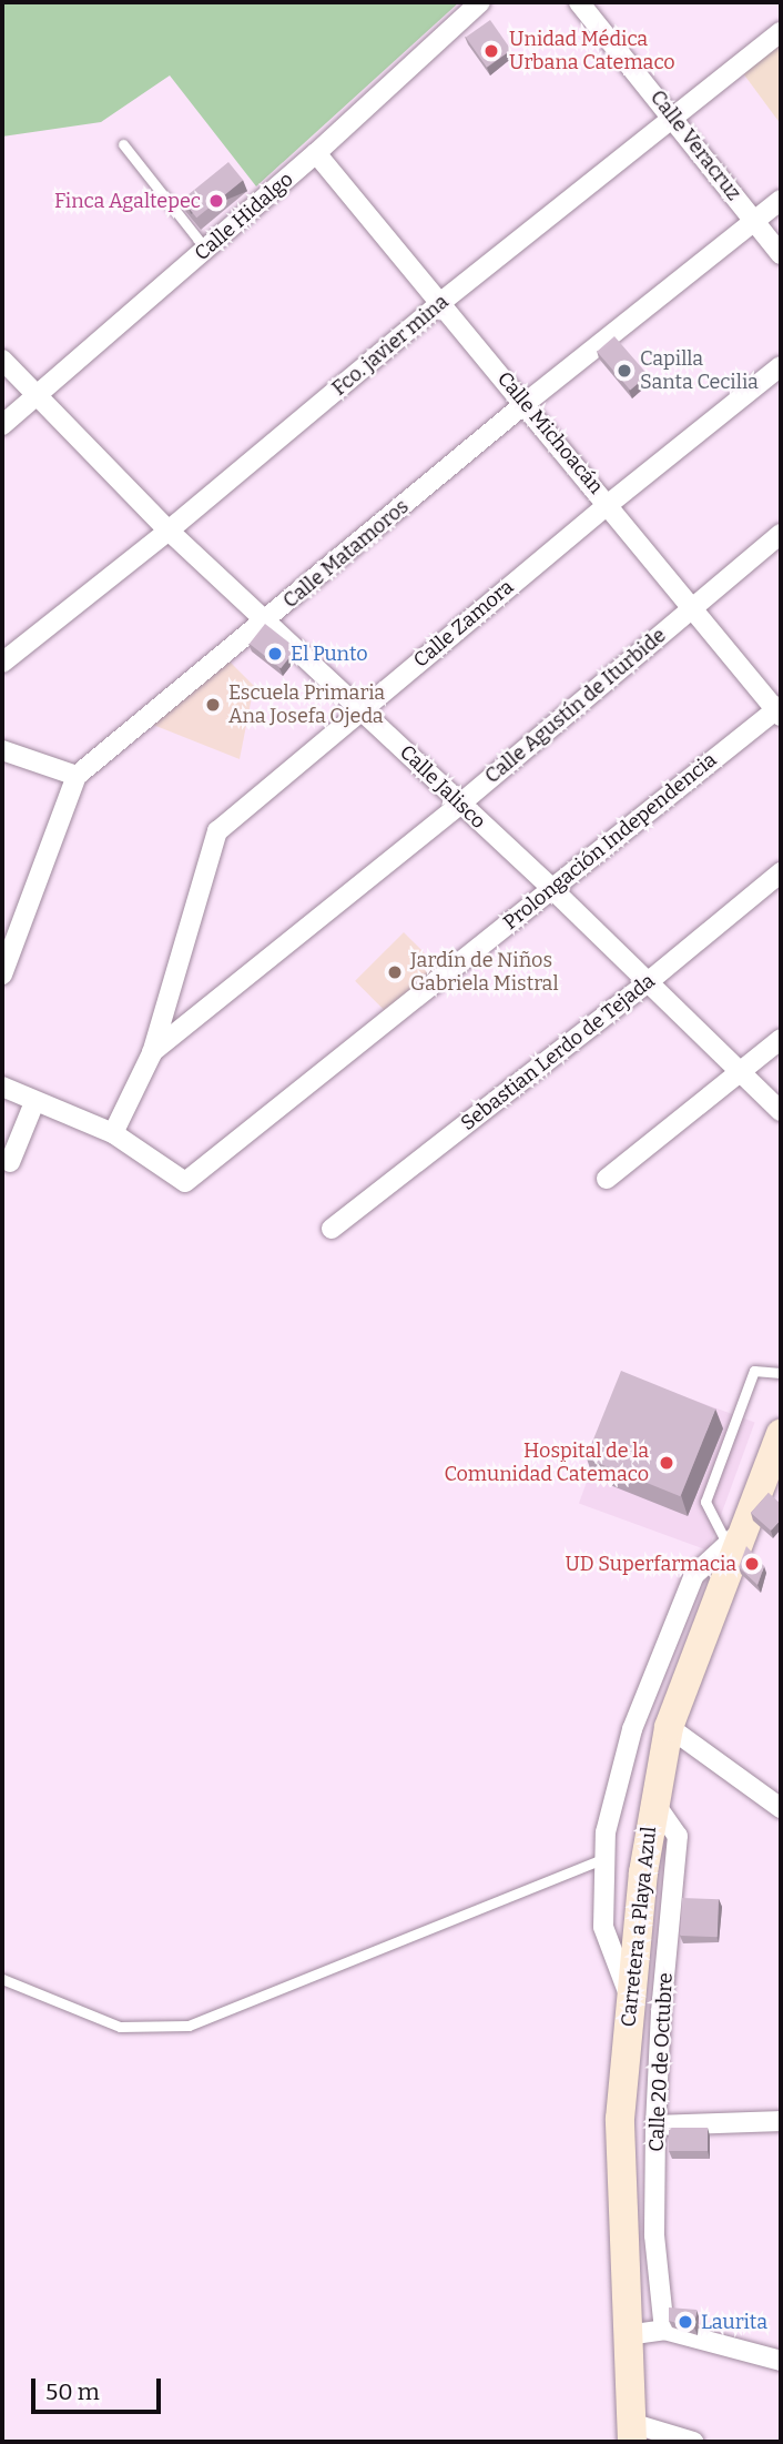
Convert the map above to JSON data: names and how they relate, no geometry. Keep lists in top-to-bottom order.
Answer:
{
  "streets": {
    "main road": ["Carretera a Playa Azul"],
    "street": [
      "Calle Veracruz",
      "Calle Hidalgo",
      "Fco. javier mina",
      "Calle Michoacán",
      "Calle Matamoros",
      "Calle Zamora",
      "Calle Agustín de Iturbide",
      "Calle Jalisco",
      "Prolongación Independencia",
      "Sebastian Lerdo de Tejada",
      "Calle 20 de Octubre"
    ]
  },
  "crossings": [
    ["Calle Veracruz", "Fco. javier mina"],
    ["Calle Veracruz", "Calle Matamoros"],
    ["Calle Hidalgo", "Calle Michoacán"],
    ["Calle Hidalgo", "Calle Jalisco"],
    ["Fco. javier mina", "Calle Michoacán"],
    ["Fco. javier mina", "Calle Jalisco"],
    ["Calle Michoacán", "Calle Matamoros"],
    ["Calle Michoacán", "Calle Zamora"],
    ["Calle Michoacán", "Calle Agustín de Iturbide"],
    ["Calle Michoacán", "Prolongación Independencia"],
    ["Calle Matamoros", "Calle Jalisco"],
    ["Calle Zamora", "Calle Agustín de Iturbide"],
    ["Calle Zamora", "Calle Jalisco"],
    ["Calle Zamora", "Prolongación Independencia"],
    ["Calle Agustín de Iturbide", "Calle Jalisco"],
    ["Calle Jalisco", "Prolongación Independencia"],
    ["Calle Jalisco", "Sebastian Lerdo de Tejada"],
    ["Carretera a Playa Azul", "Calle 20 de Octubre"]
  ],
  "places": [
    "Unidad Médica Urbana Catemaco",
    "Finca Agaltepec",
    "Capilla Santa Cecilia",
    "El Punto",
    "Escuela Primaria Ana Josefa Ojeda",
    "Jardín de Niños Gabriela Mistral",
    "Hospital de la Comunidad Catemaco",
    "UD Superfarmacia",
    "Laurita"
  ],
  "scale_bar": "50 m"
}
